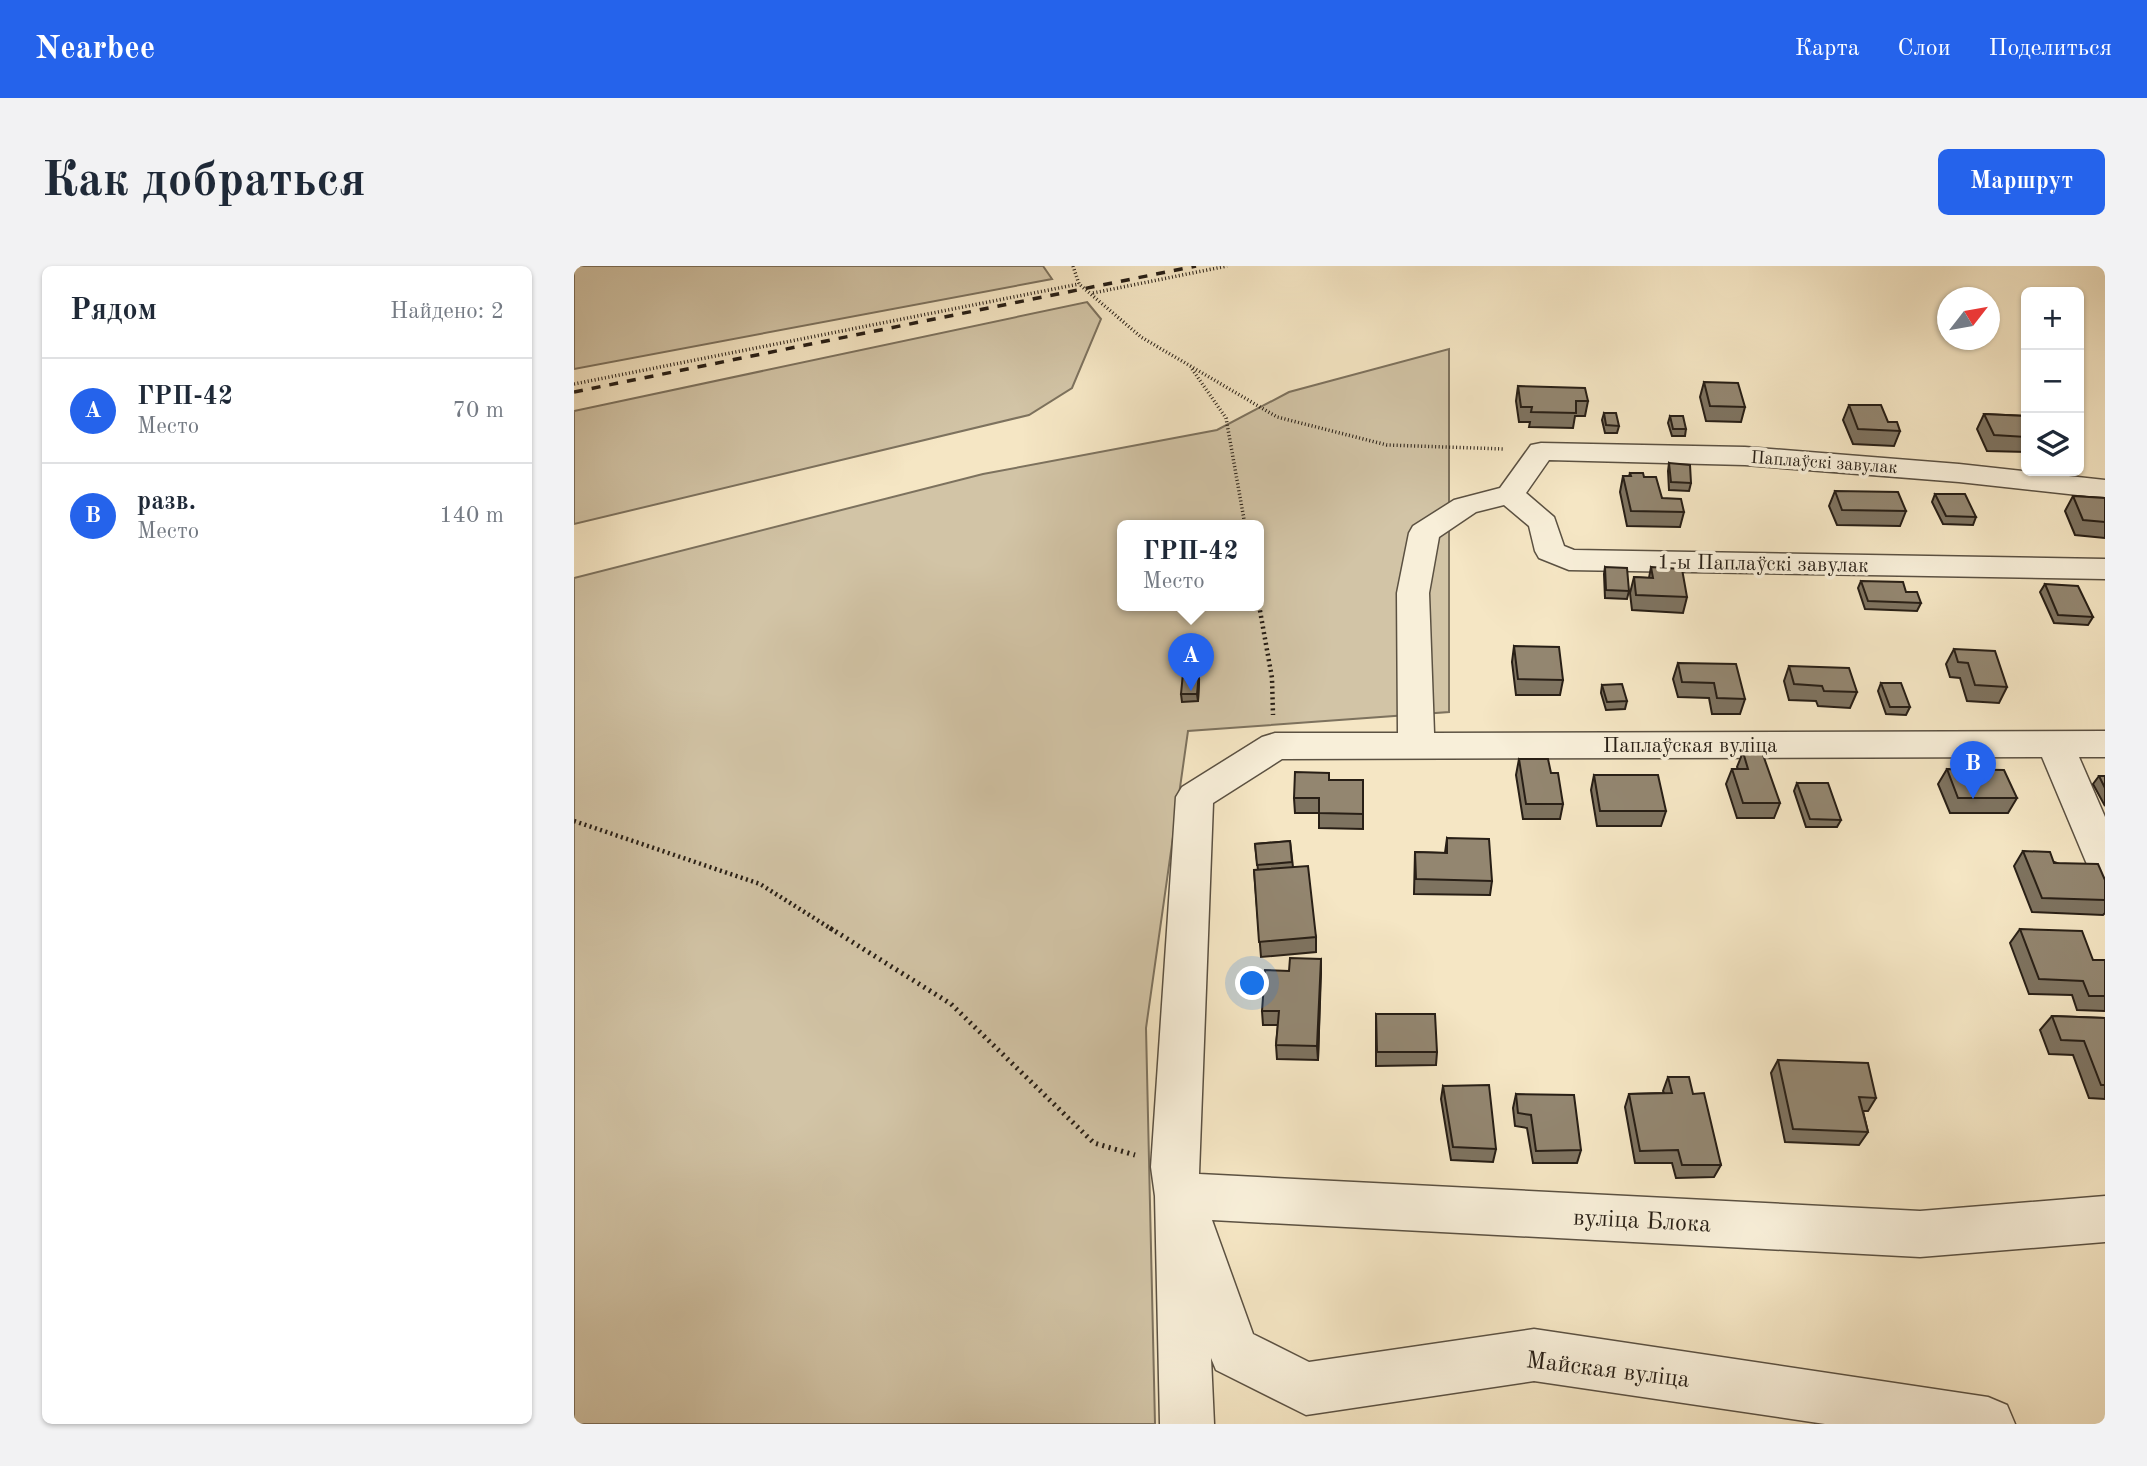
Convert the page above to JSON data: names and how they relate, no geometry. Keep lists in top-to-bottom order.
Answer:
{
  "streets": {
    "street": [
      "Паплаўскі завулак",
      "1-ы Паплаўскі завулак",
      "Паплаўская вуліца",
      "вуліца Блока",
      "Майская вуліца"
    ]
  },
  "crossings": [
    ["вуліца Блока", "Майская вуліца"]
  ],
  "north": "top right",
  "page": {
    "header": "Nearbee",
    "nav": ["Карта", "Слои", "Поделиться"],
    "buttons": "Маршрут",
    "title": "Как добраться",
    "heading": ["Рядом", "Найдено: 2"],
    "map_buttons": ["+", "−"],
    "list": [
      {
        "mark": "A",
        "name": "ГРП-42",
        "note": "Место",
        "value": "70 m"
      },
      {
        "mark": "B",
        "name": "разв.",
        "note": "Место",
        "value": "140 m"
      }
    ],
    "popup": ["ГРП-42", "Место"],
    "pins": ["A", "B"]
  }
}
